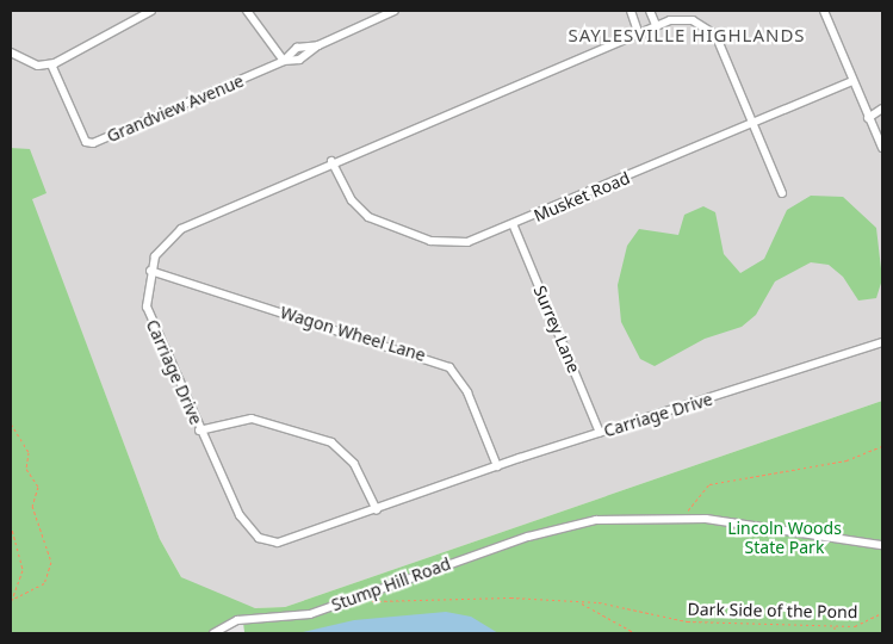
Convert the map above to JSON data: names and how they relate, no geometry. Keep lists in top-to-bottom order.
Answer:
{
  "streets": {
    "street": [
      "Grandview Avenue",
      "Musket Road",
      "Surrey Lane",
      "Wagon Wheel Lane",
      "Carriage Drive",
      "Stump Hill Road"
    ],
    "path": ["Dark Side of the Pond"]
  },
  "crossings": [
    ["Musket Road", "Surrey Lane"],
    ["Musket Road", "Carriage Drive"],
    ["Surrey Lane", "Carriage Drive"],
    ["Wagon Wheel Lane", "Carriage Drive"]
  ],
  "districts": ["SAYLESVILLE HIGHLANDS"],
  "parks": ["Lincoln Woods State Park"]
}
